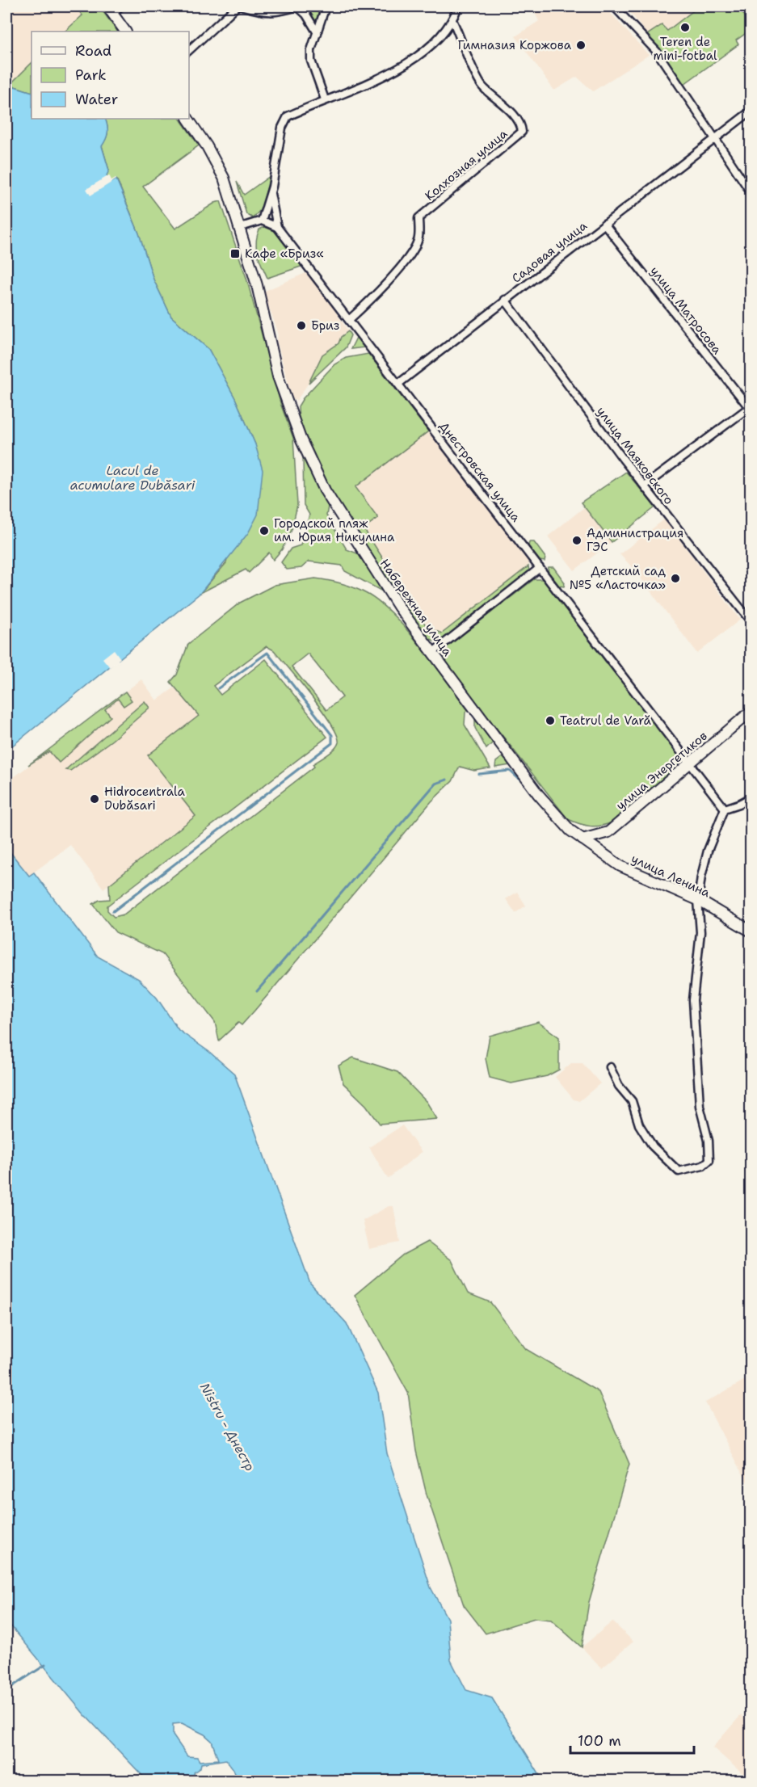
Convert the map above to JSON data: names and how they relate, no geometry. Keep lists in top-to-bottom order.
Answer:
{
  "streets": {
    "street": [
      "Колхозная улица",
      "Садовая улица",
      "улица Матросова",
      "улица Маяковского",
      "Днестровская улица",
      "Набережная улица",
      "улица Энергетиков",
      "улица Ленина"
    ]
  },
  "crossings": [
    ["Колхозная улица", "Днестровская улица"],
    ["Садовая улица", "улица Матросова"],
    ["Садовая улица", "улица Маяковского"],
    ["Садовая улица", "Днестровская улица"],
    ["Днестровская улица", "улица Энергетиков"],
    ["Набережная улица", "улица Энергетиков"],
    ["Набережная улица", "улица Ленина"],
    ["улица Энергетиков", "улица Ленина"]
  ],
  "water": ["Lacul de acumulare Dubăsari", "Nistru - Днестр"],
  "places": {
    "other": [
      "Teren de mini-fotbal",
      "Гимназия Коржова",
      "Бриз",
      "Городской пляж им. Юрия Никулина",
      "Администрация ГЭС",
      "Детский сад №5 «Ласточка»",
      "Teatrul de Vară",
      "Hidrocentrala Dubăsari"
    ],
    "transit": ["Кафе «Бриз«"]
  },
  "legend": ["Road", "Park", "Water"],
  "scale_bar": "100 m"
}
